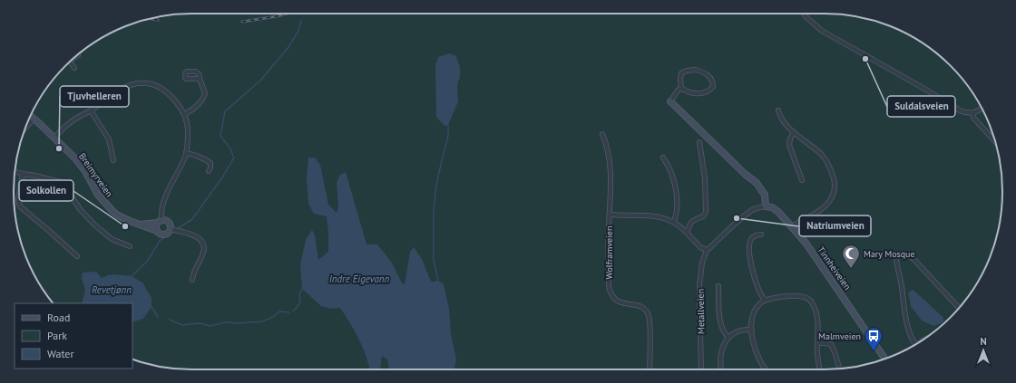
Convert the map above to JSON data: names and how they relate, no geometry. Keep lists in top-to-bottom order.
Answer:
{
  "streets": {
    "street": [
      "Breimyrveien",
      "Wolframveien",
      "Tinnheiveien",
      "Metallveien"
    ]
  },
  "water": ["Indre Eigevann", "Revetjønn"],
  "places": {
    "other": [
      "Suldalsveien",
      "Tjuvhelleren",
      "Natriumveien",
      "Solkollen"
    ],
    "mosque": ["Mary Mosque"],
    "bus stop": ["Malmveien"]
  },
  "legend": ["Road", "Park", "Water"],
  "north": "top"
}
